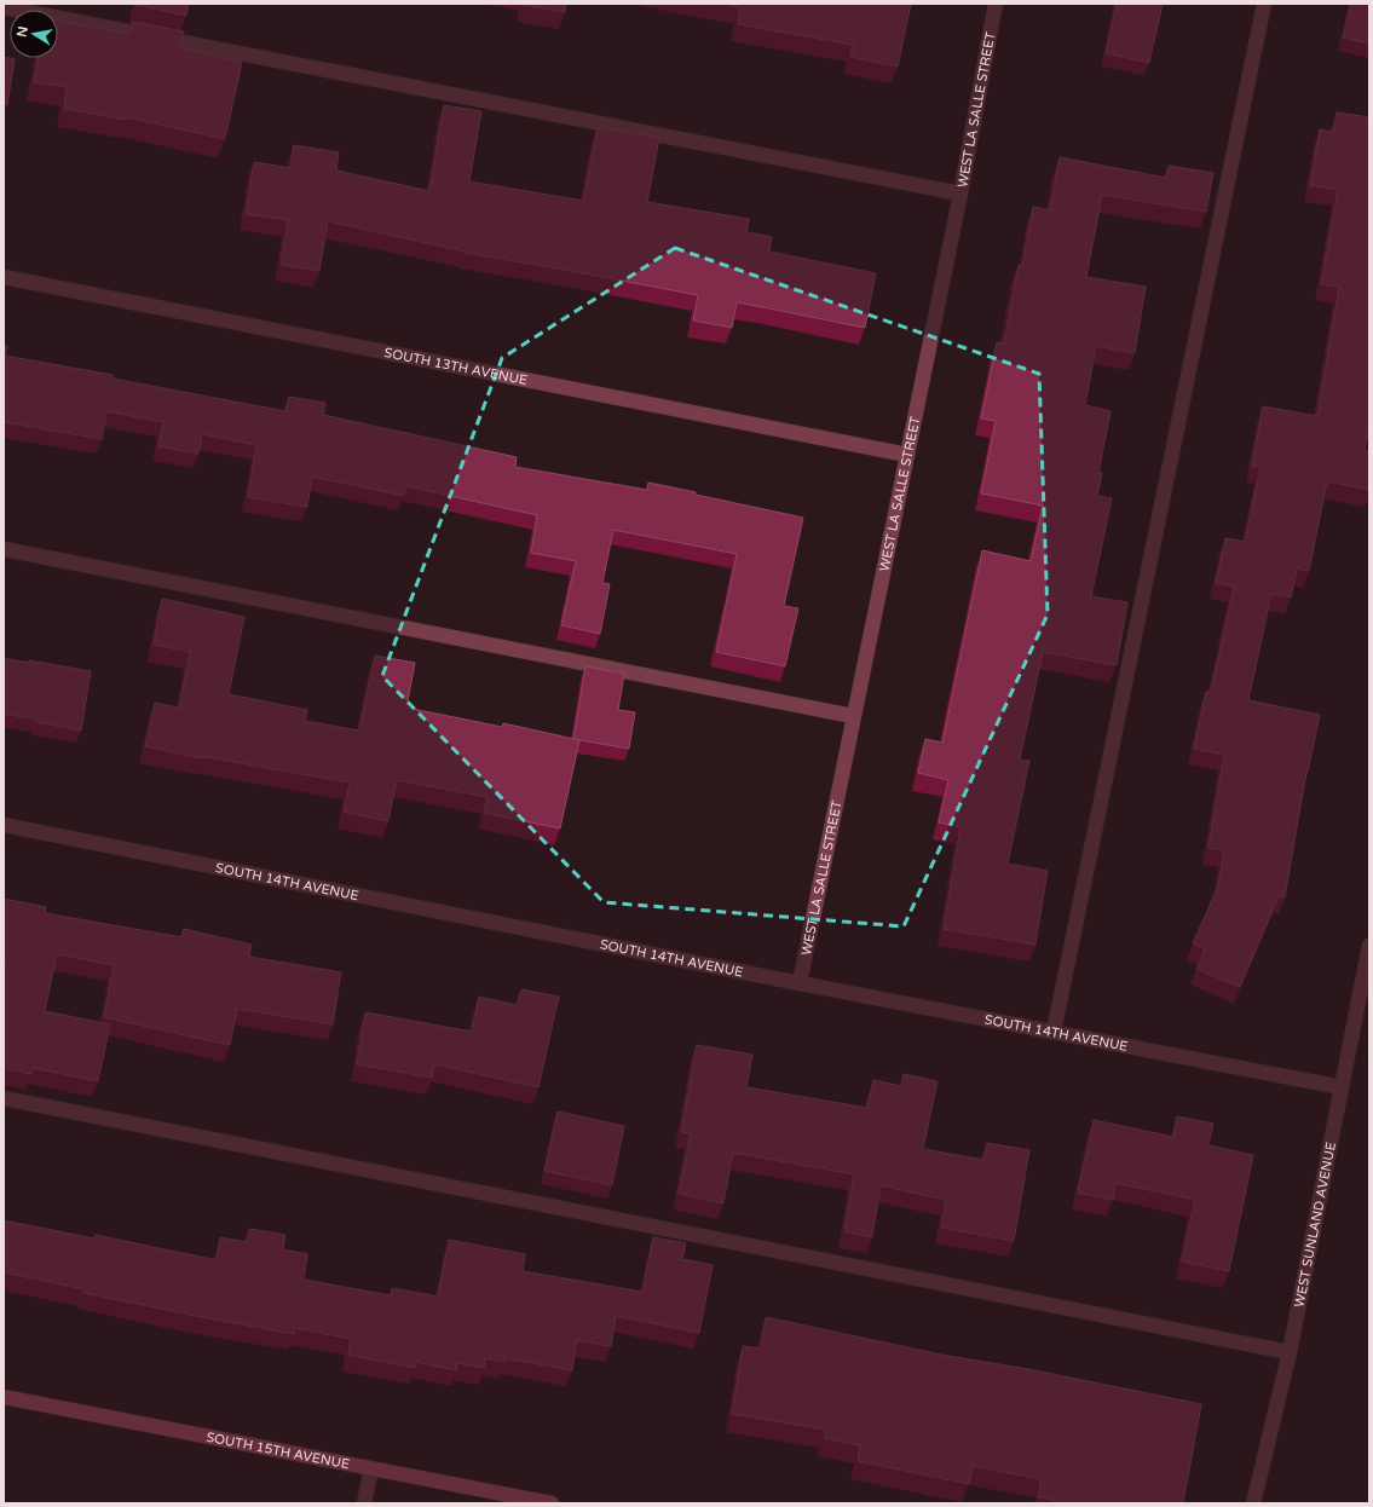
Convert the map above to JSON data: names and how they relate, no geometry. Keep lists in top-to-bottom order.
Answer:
{
  "streets": {
    "street": [
      "WEST LA SALLE STREET",
      "SOUTH 13TH AVENUE",
      "SOUTH 14TH AVENUE",
      "WEST SUNLAND AVENUE",
      "SOUTH 15TH AVENUE"
    ]
  },
  "crossings": [
    ["WEST LA SALLE STREET", "SOUTH 13TH AVENUE"],
    ["WEST LA SALLE STREET", "SOUTH 14TH AVENUE"],
    ["SOUTH 14TH AVENUE", "WEST SUNLAND AVENUE"]
  ],
  "north": "left"
}
